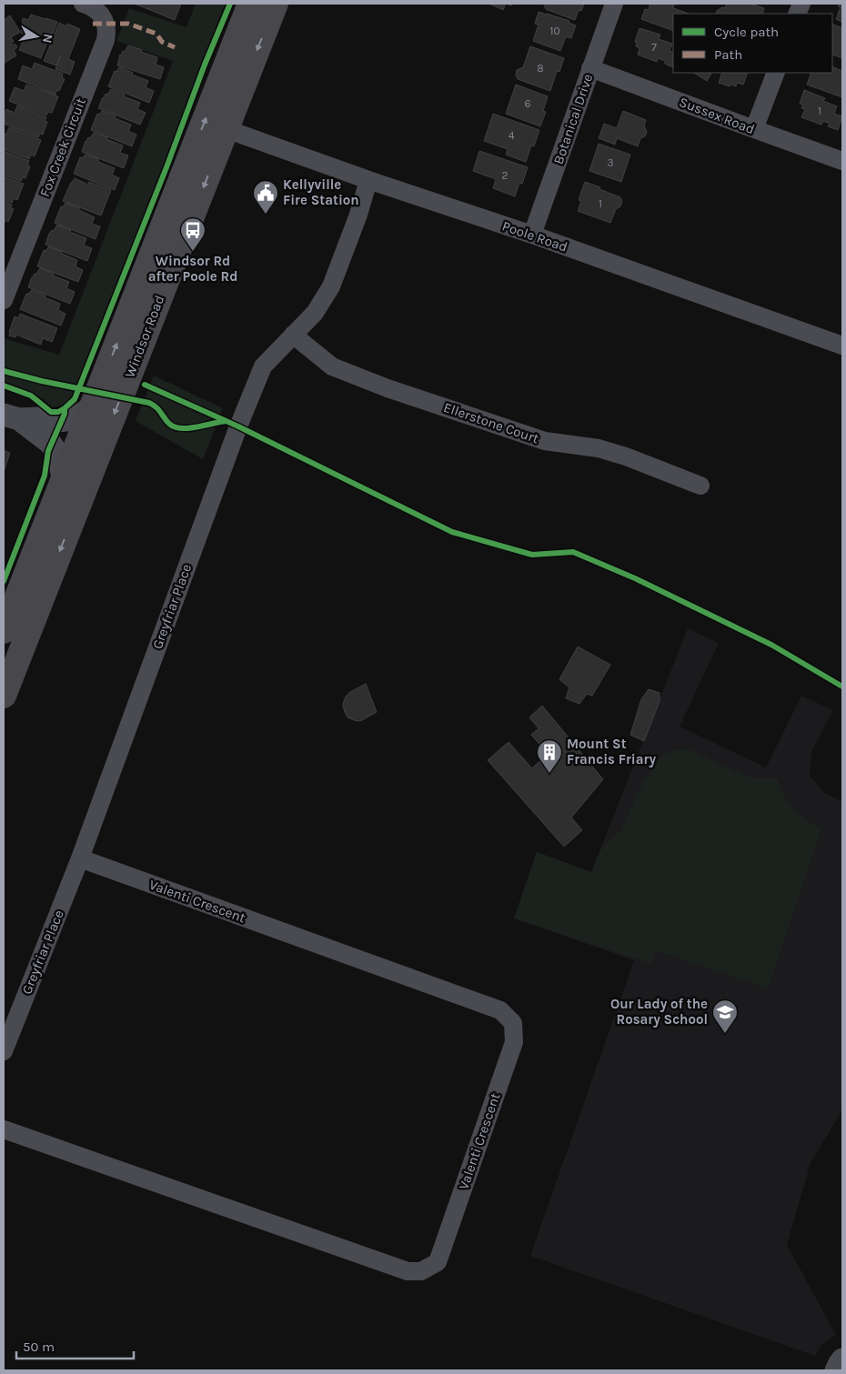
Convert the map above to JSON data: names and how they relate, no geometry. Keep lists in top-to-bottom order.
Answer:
{
  "streets": {
    "main road": ["Windsor Road"],
    "street": [
      "Sussex Road",
      "Botanical Drive",
      "Fox Creek Circuit",
      "Poole Road",
      "Ellerstone Court",
      "Greyfriar Place",
      "Valenti Crescent"
    ]
  },
  "crossings": [
    ["Sussex Road", "Botanical Drive"],
    ["Botanical Drive", "Poole Road"],
    ["Poole Road", "Windsor Road"],
    ["Poole Road", "Greyfriar Place"],
    ["Ellerstone Court", "Greyfriar Place"],
    ["Greyfriar Place", "Valenti Crescent"]
  ],
  "places": {
    "public building": ["Kellyville Fire Station"],
    "bus stop": ["Windsor Rd after Poole Rd"],
    "building": ["Mount St Francis Friary"],
    "school or university": ["Our Lady of the Rosary School"]
  },
  "house_numbers": [
    "10",
    "7",
    "8",
    "6",
    "1",
    "4",
    "3",
    "2",
    "1"
  ],
  "legend": ["Cycle path", "Path"],
  "scale_bar": "50 m",
  "north": "right"
}
